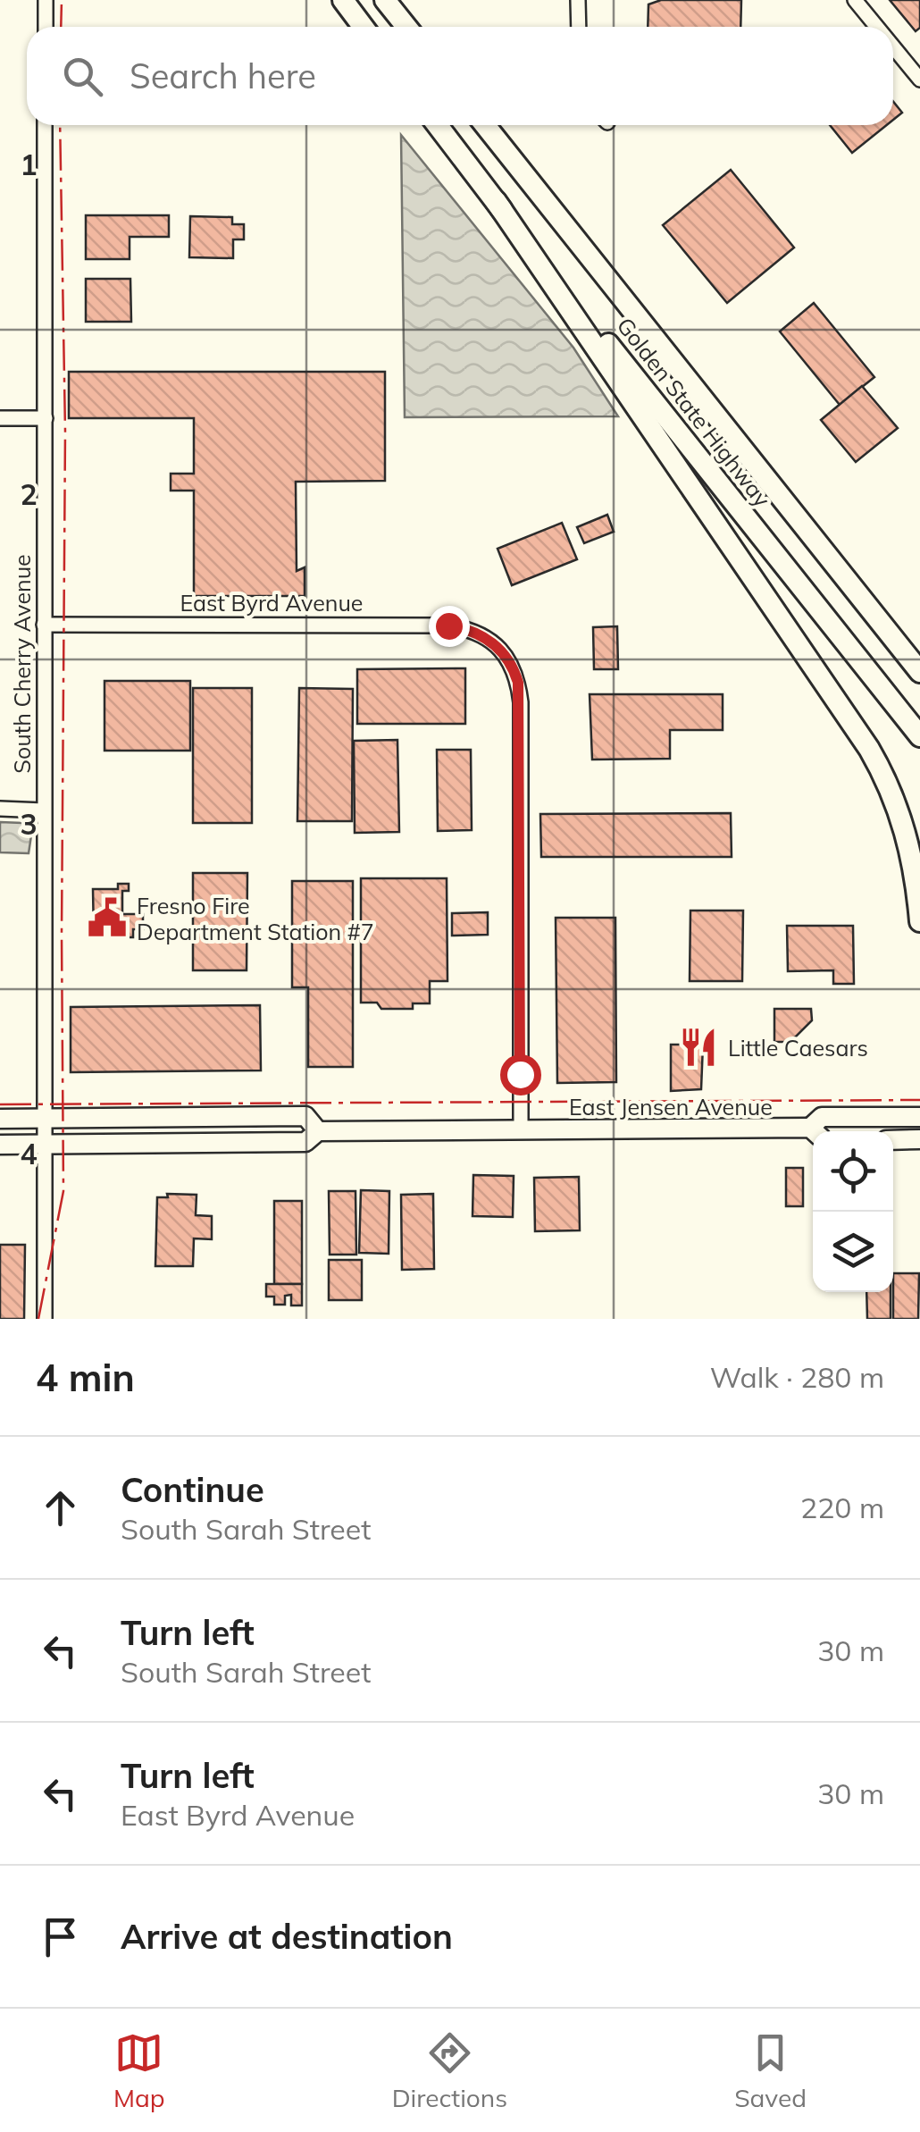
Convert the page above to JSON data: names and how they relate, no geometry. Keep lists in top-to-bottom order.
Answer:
{
  "streets": {
    "highway": ["Golden State Highway"],
    "main road": ["East Jensen Avenue"],
    "street": ["East Byrd Avenue", "South Cherry Avenue"]
  },
  "crossings": [
    ["East Byrd Avenue", "South Cherry Avenue"],
    ["East Byrd Avenue", "East Jensen Avenue"],
    ["South Cherry Avenue", "East Jensen Avenue"]
  ],
  "places": {
    "public building": ["Fresno Fire Department Station #7"],
    "restaurant": ["Little Caesars"]
  },
  "page": {
    "search": "Search here",
    "heading": ["4 min", "Walk · 280 m"],
    "list": [
      ["Continue", "South Sarah Street", "220 m"],
      ["Turn left", "South Sarah Street", "30 m"],
      ["Turn left", "East Byrd Avenue", "30 m"],
      "Arrive at destination"
    ],
    "nav": ["Map", "Directions", "Saved"]
  },
  "grid": {
    "rows": [
      "1",
      "2",
      "3",
      "4"
    ]
  }
}
